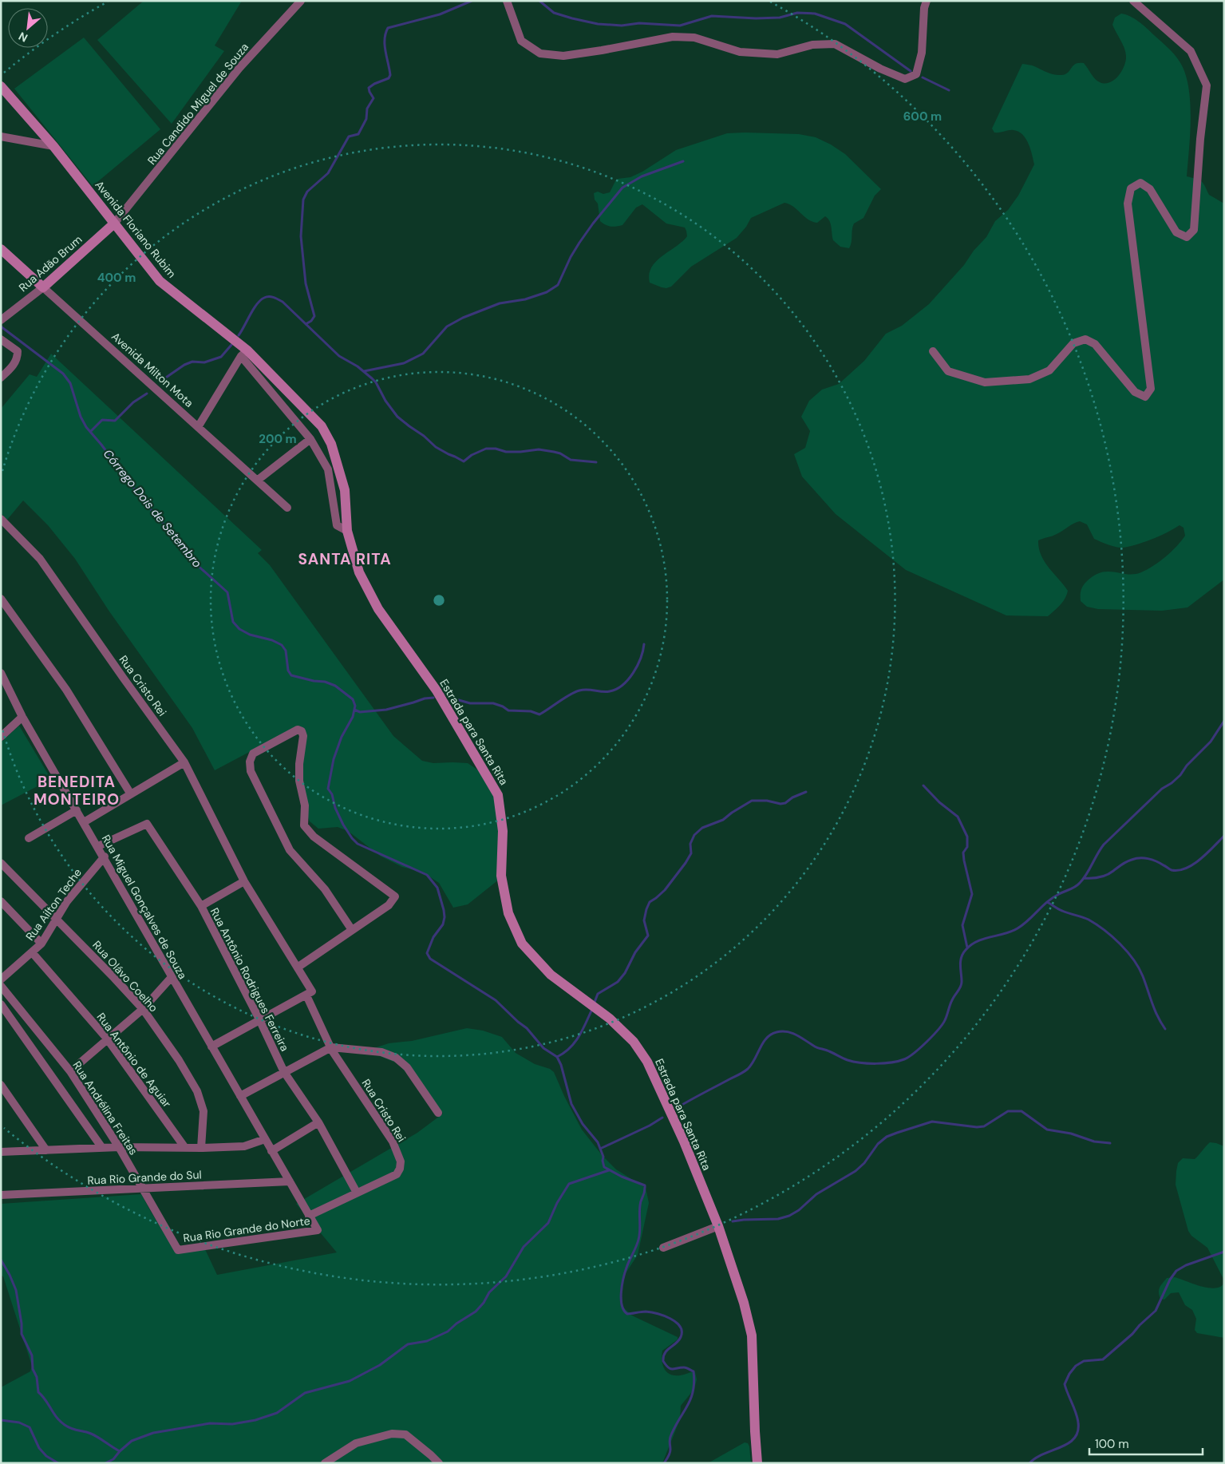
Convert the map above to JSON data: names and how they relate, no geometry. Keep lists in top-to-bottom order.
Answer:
{
  "streets": {
    "main road": [
      "Avenida Floriano Rubim",
      "Rua Adão Brum",
      "Avenida Milton Mota",
      "Estrada para Santa Rita"
    ],
    "street": [
      "Rua Candido Miguel de Souza",
      "Rua Cristo Rei",
      "Rua Ailton Teche",
      "Rua Miguel Gonçalves de Souza",
      "Rua Olávo Coelho",
      "Rua Antônio Rodrigues Ferreira",
      "Rua Antônio de Aguiar",
      "Rua Andrélina Freitas",
      "Rua Rio Grande do Sul",
      "Rua Rio Grande do Norte"
    ]
  },
  "crossings": [
    ["Rua Candido Miguel de Souza", "Avenida Floriano Rubim"],
    ["Rua Candido Miguel de Souza", "Rua Adão Brum"],
    ["Avenida Floriano Rubim", "Rua Adão Brum"],
    ["Avenida Floriano Rubim", "Estrada para Santa Rita"],
    ["Rua Adão Brum", "Avenida Milton Mota"],
    ["Rua Cristo Rei", "Rua Miguel Gonçalves de Souza"],
    ["Rua Cristo Rei", "Rua Antônio Rodrigues Ferreira"],
    ["Rua Ailton Teche", "Rua Miguel Gonçalves de Souza"],
    ["Rua Ailton Teche", "Rua Olávo Coelho"],
    ["Rua Ailton Teche", "Rua Antônio de Aguiar"],
    ["Rua Miguel Gonçalves de Souza", "Rua Antônio Rodrigues Ferreira"],
    ["Rua Miguel Gonçalves de Souza", "Rua Rio Grande do Sul"],
    ["Rua Miguel Gonçalves de Souza", "Rua Rio Grande do Norte"],
    ["Rua Andrélina Freitas", "Rua Rio Grande do Sul"],
    ["Rua Andrélina Freitas", "Rua Rio Grande do Norte"]
  ],
  "districts": ["SANTA RITA", "BENEDITA MONTEIRO"],
  "water": ["Córrego Dois de Setembro"],
  "scale_bar": "100 m",
  "north": "bottom left",
  "rings": ["600 m", "400 m", "200 m"]
}
